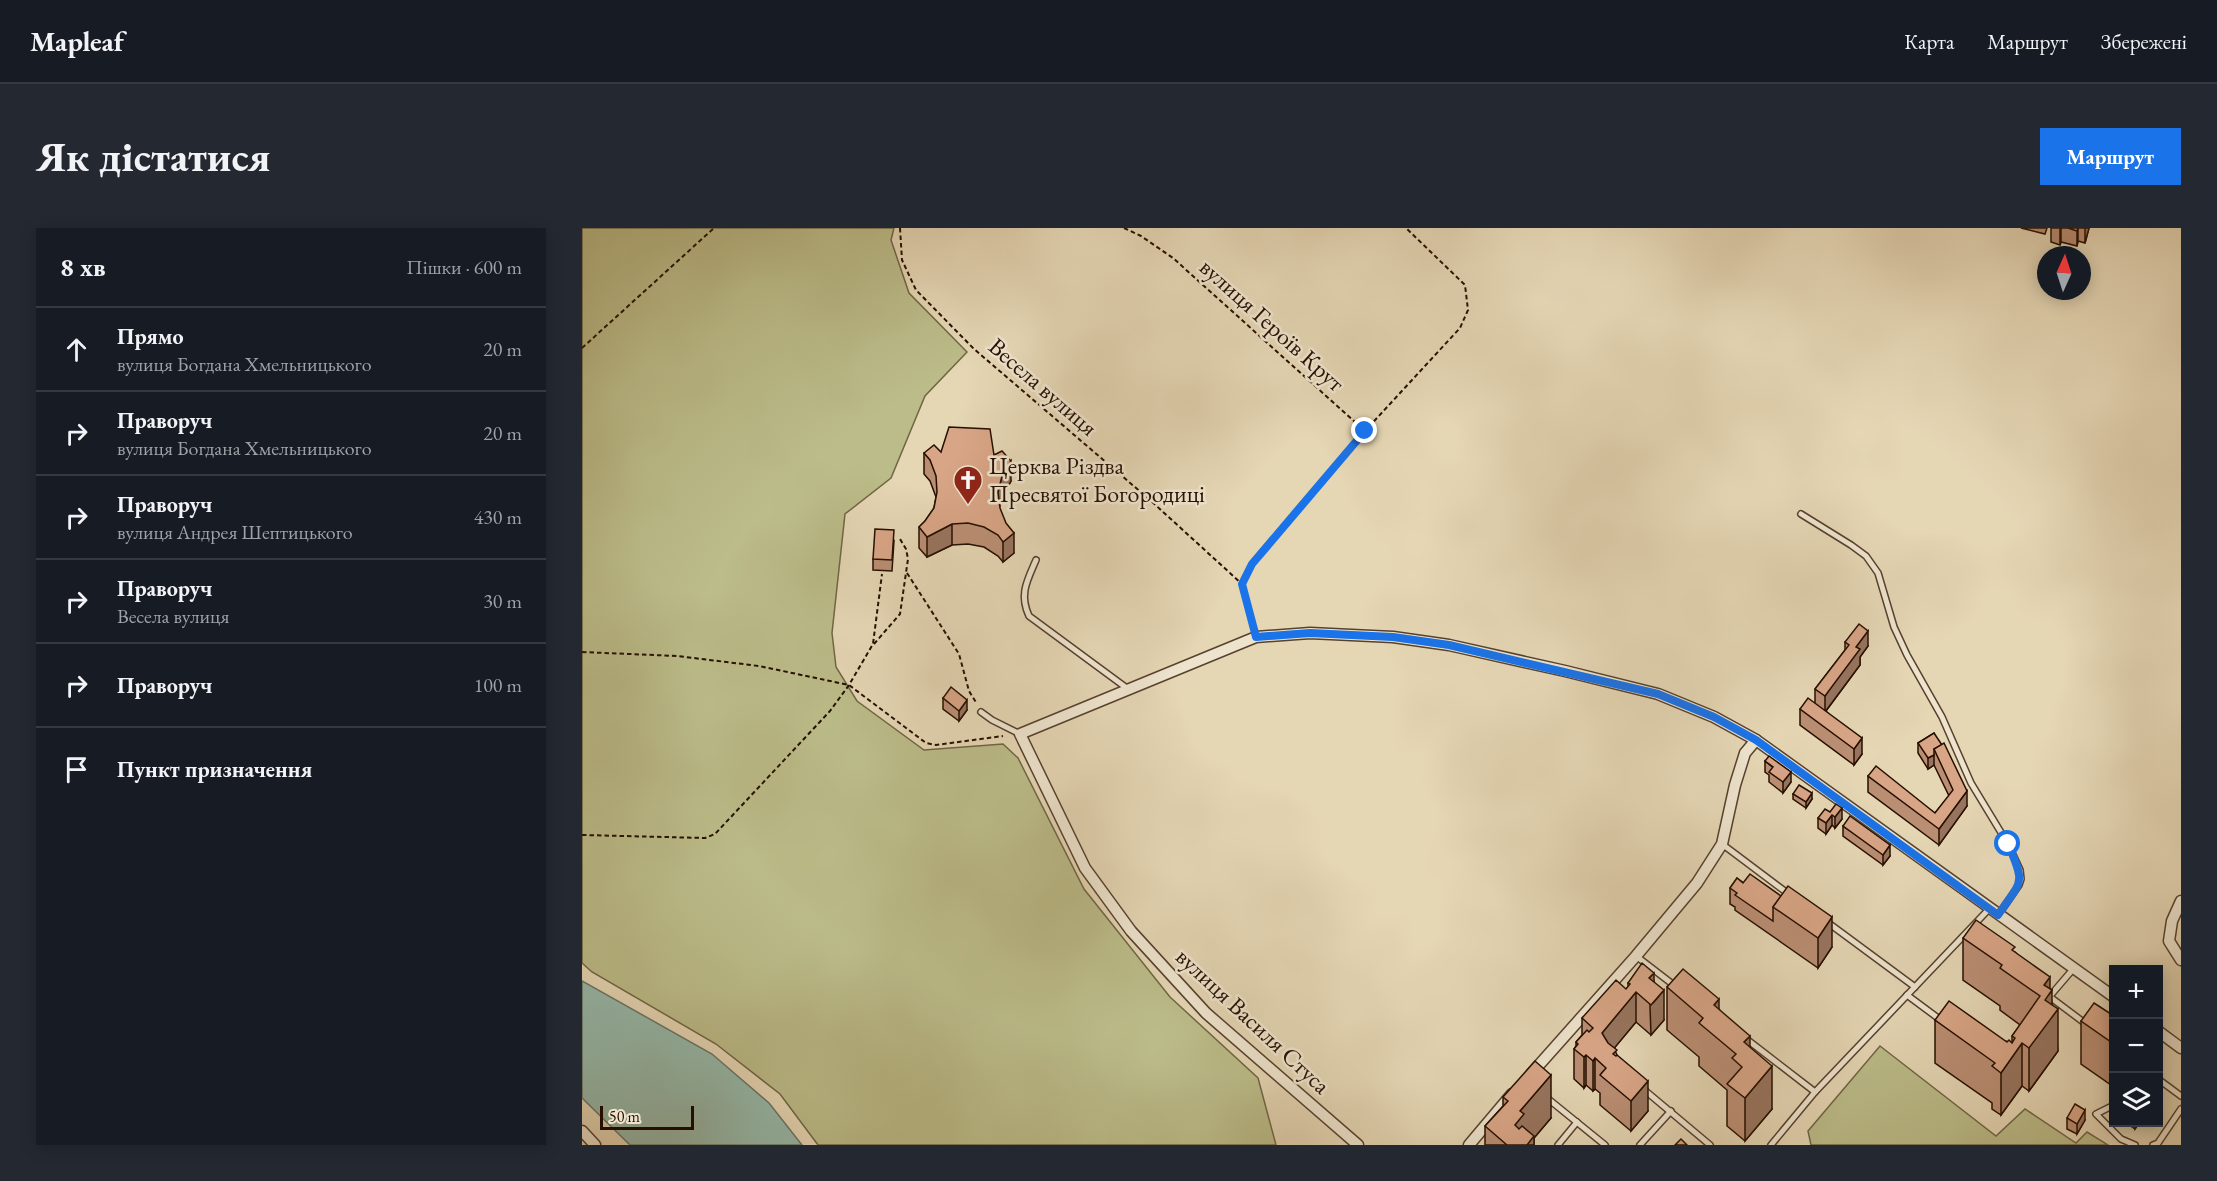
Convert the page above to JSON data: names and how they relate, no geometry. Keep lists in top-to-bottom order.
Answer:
{
  "streets": {
    "street": ["вулиця Василя Стуса"],
    "path": ["вулиця Героїв Крут", "Весела вулиця"]
  },
  "places": {
    "church": ["Церква Різдва Пресвятої Богородиці"]
  },
  "scale_bar": "50 m",
  "north": "top",
  "page": {
    "header": "Mapleaf",
    "nav": ["Карта", "Маршрут", "Збережені"],
    "buttons": "Маршрут",
    "title": "Як дістатися",
    "heading": ["8 хв", "Пішки · 600 m"],
    "list": [
      ["Прямо", "вулиця Богдана Хмельницького", "20 m"],
      ["Праворуч", "вулиця Богдана Хмельницького", "20 m"],
      ["Праворуч", "вулиця Андрея Шептицького", "430 m"],
      ["Праворуч", "Весела вулиця", "30 m"],
      ["Праворуч", "100 m"],
      "Пункт призначення"
    ],
    "map_buttons": ["+", "−"],
    "scale": "50 m"
  }
}
